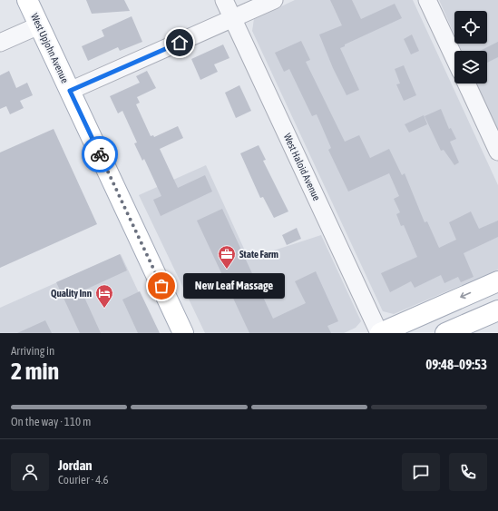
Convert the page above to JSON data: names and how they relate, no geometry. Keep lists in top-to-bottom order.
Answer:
{
  "streets": {
    "main road": ["West Upjohn Avenue"],
    "street": ["West Haloid Avenue"]
  },
  "places": {
    "office": ["State Farm"],
    "other": ["New Leaf Massage"],
    "hotel": ["Quality Inn"]
  },
  "page": {
    "bubble": "New Leaf Massage",
    "heading": ["2 min", "Arriving in", "09:48–09:53"],
    "panel": ["Jordan", "Courier · 4.6"],
    "bar": "On the way · 110 m"
  }
}
